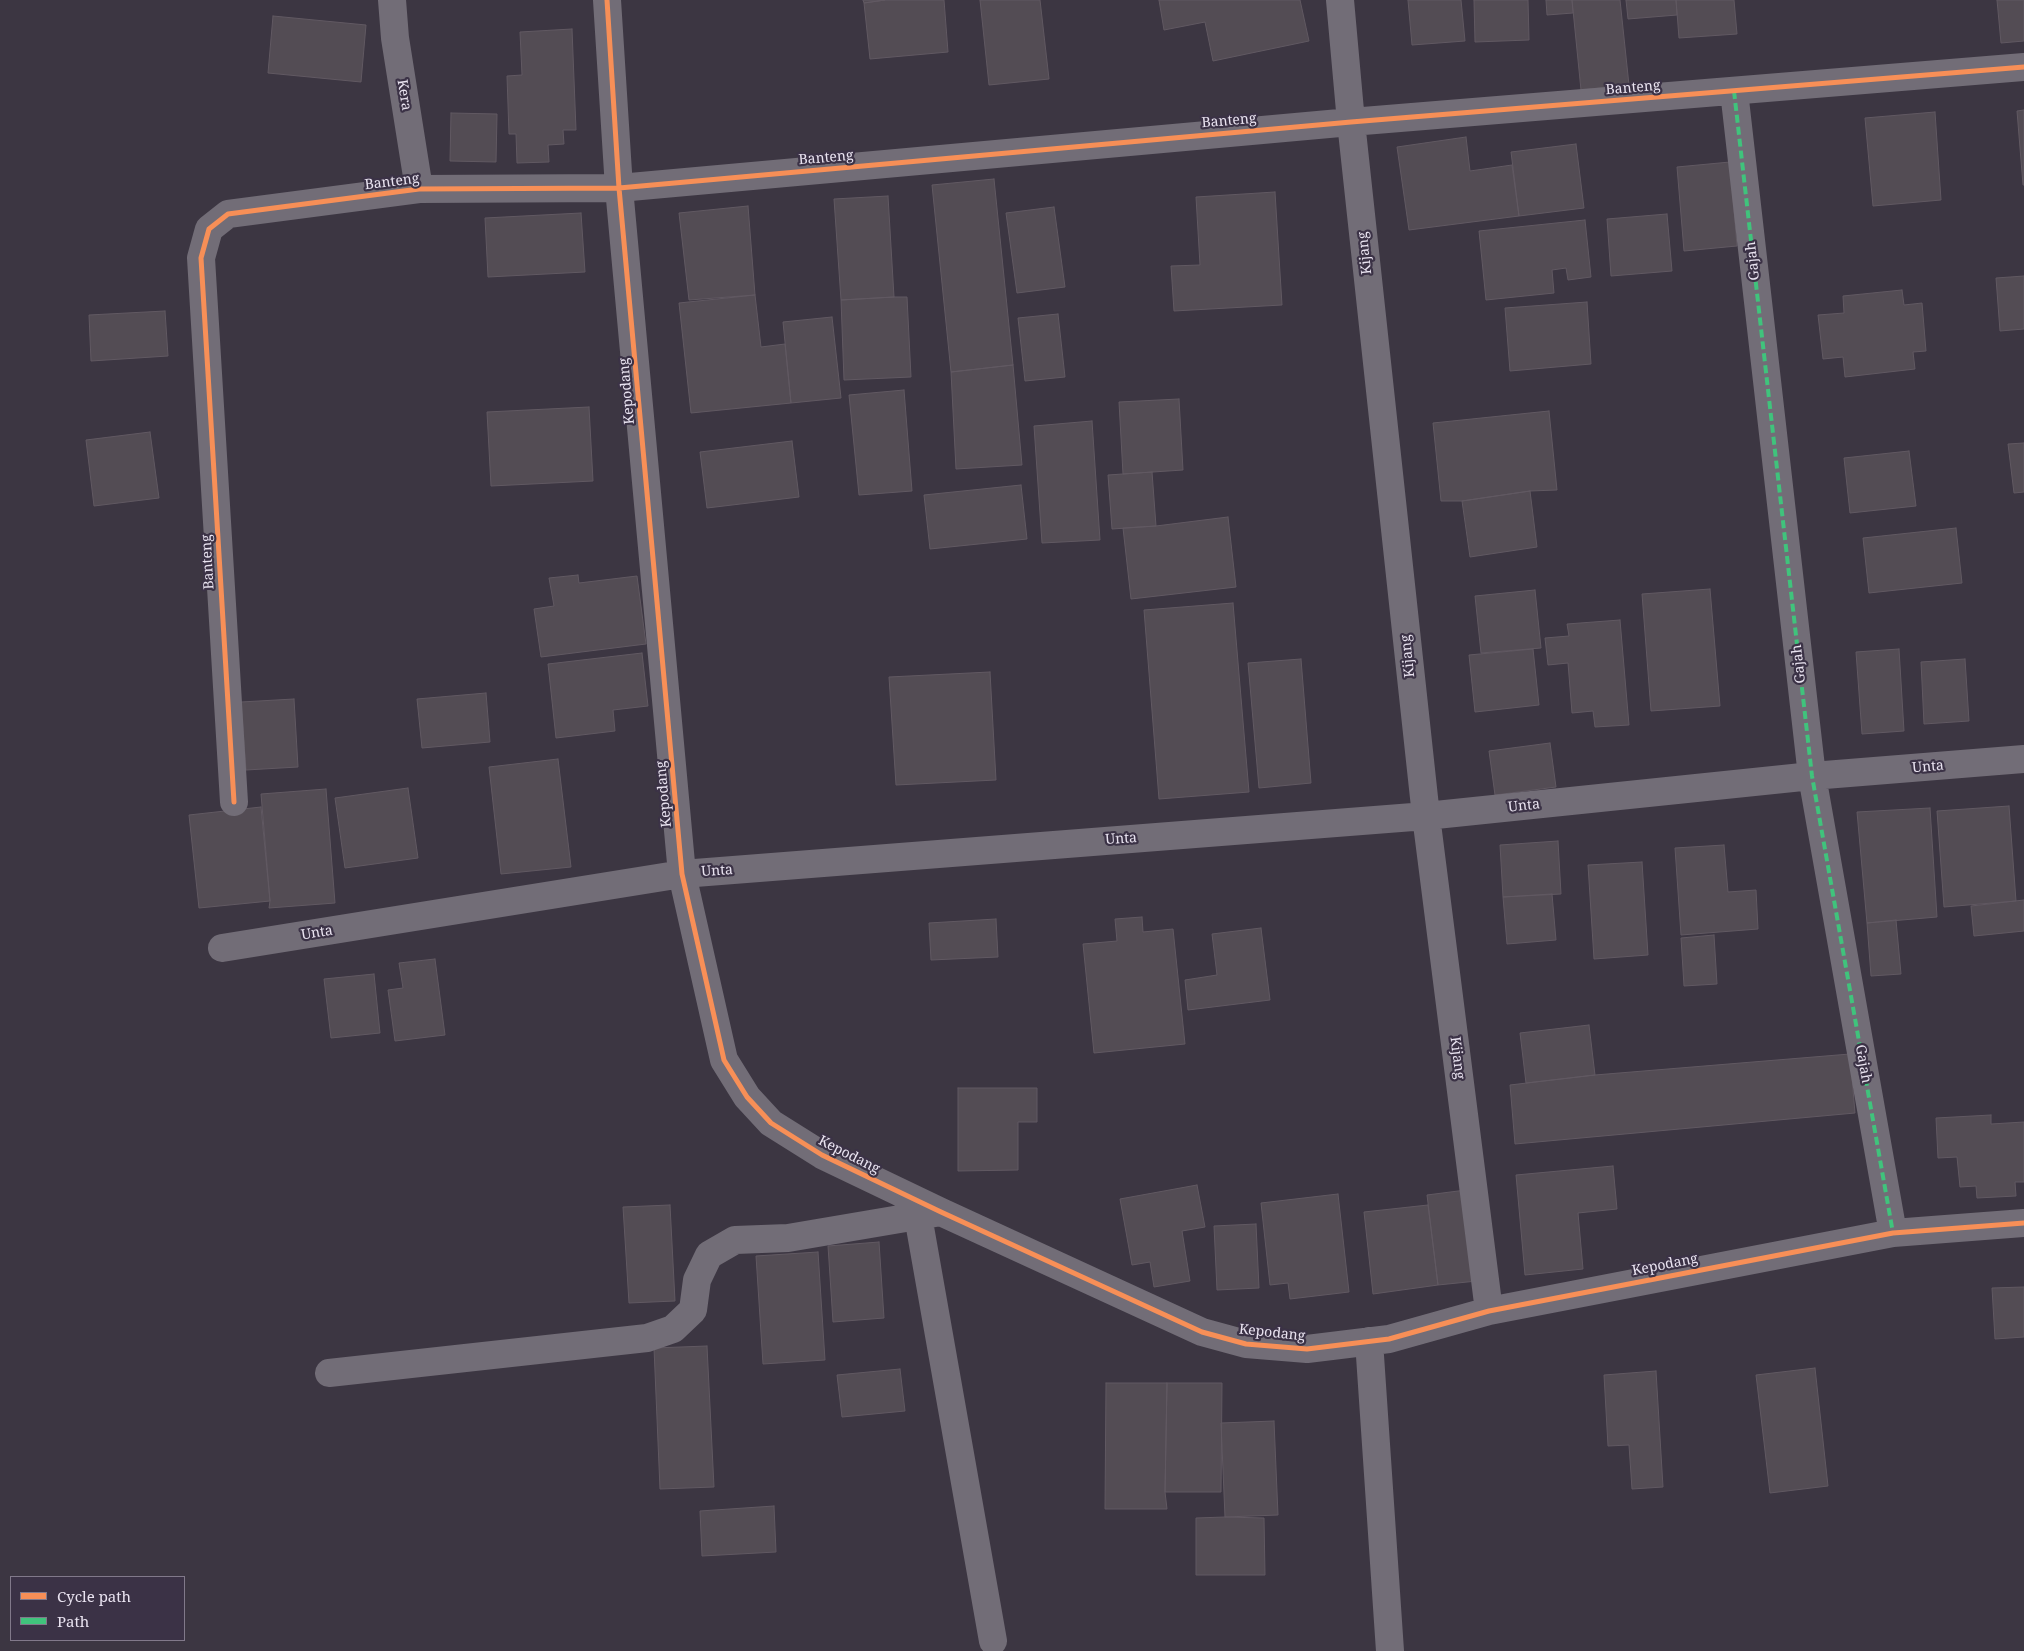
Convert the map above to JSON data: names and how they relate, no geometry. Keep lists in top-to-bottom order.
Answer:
{
  "streets": {
    "street": [
      "Banteng",
      "Kera",
      "Kijang",
      "Gajah",
      "Kepodang",
      "Unta"
    ]
  },
  "crossings": [
    ["Banteng", "Kera"],
    ["Banteng", "Kijang"],
    ["Banteng", "Gajah"],
    ["Banteng", "Kepodang"],
    ["Kijang", "Kepodang"],
    ["Kijang", "Unta"],
    ["Gajah", "Kepodang"],
    ["Gajah", "Unta"],
    ["Kepodang", "Unta"]
  ],
  "legend": ["Cycle path", "Path"]
}
